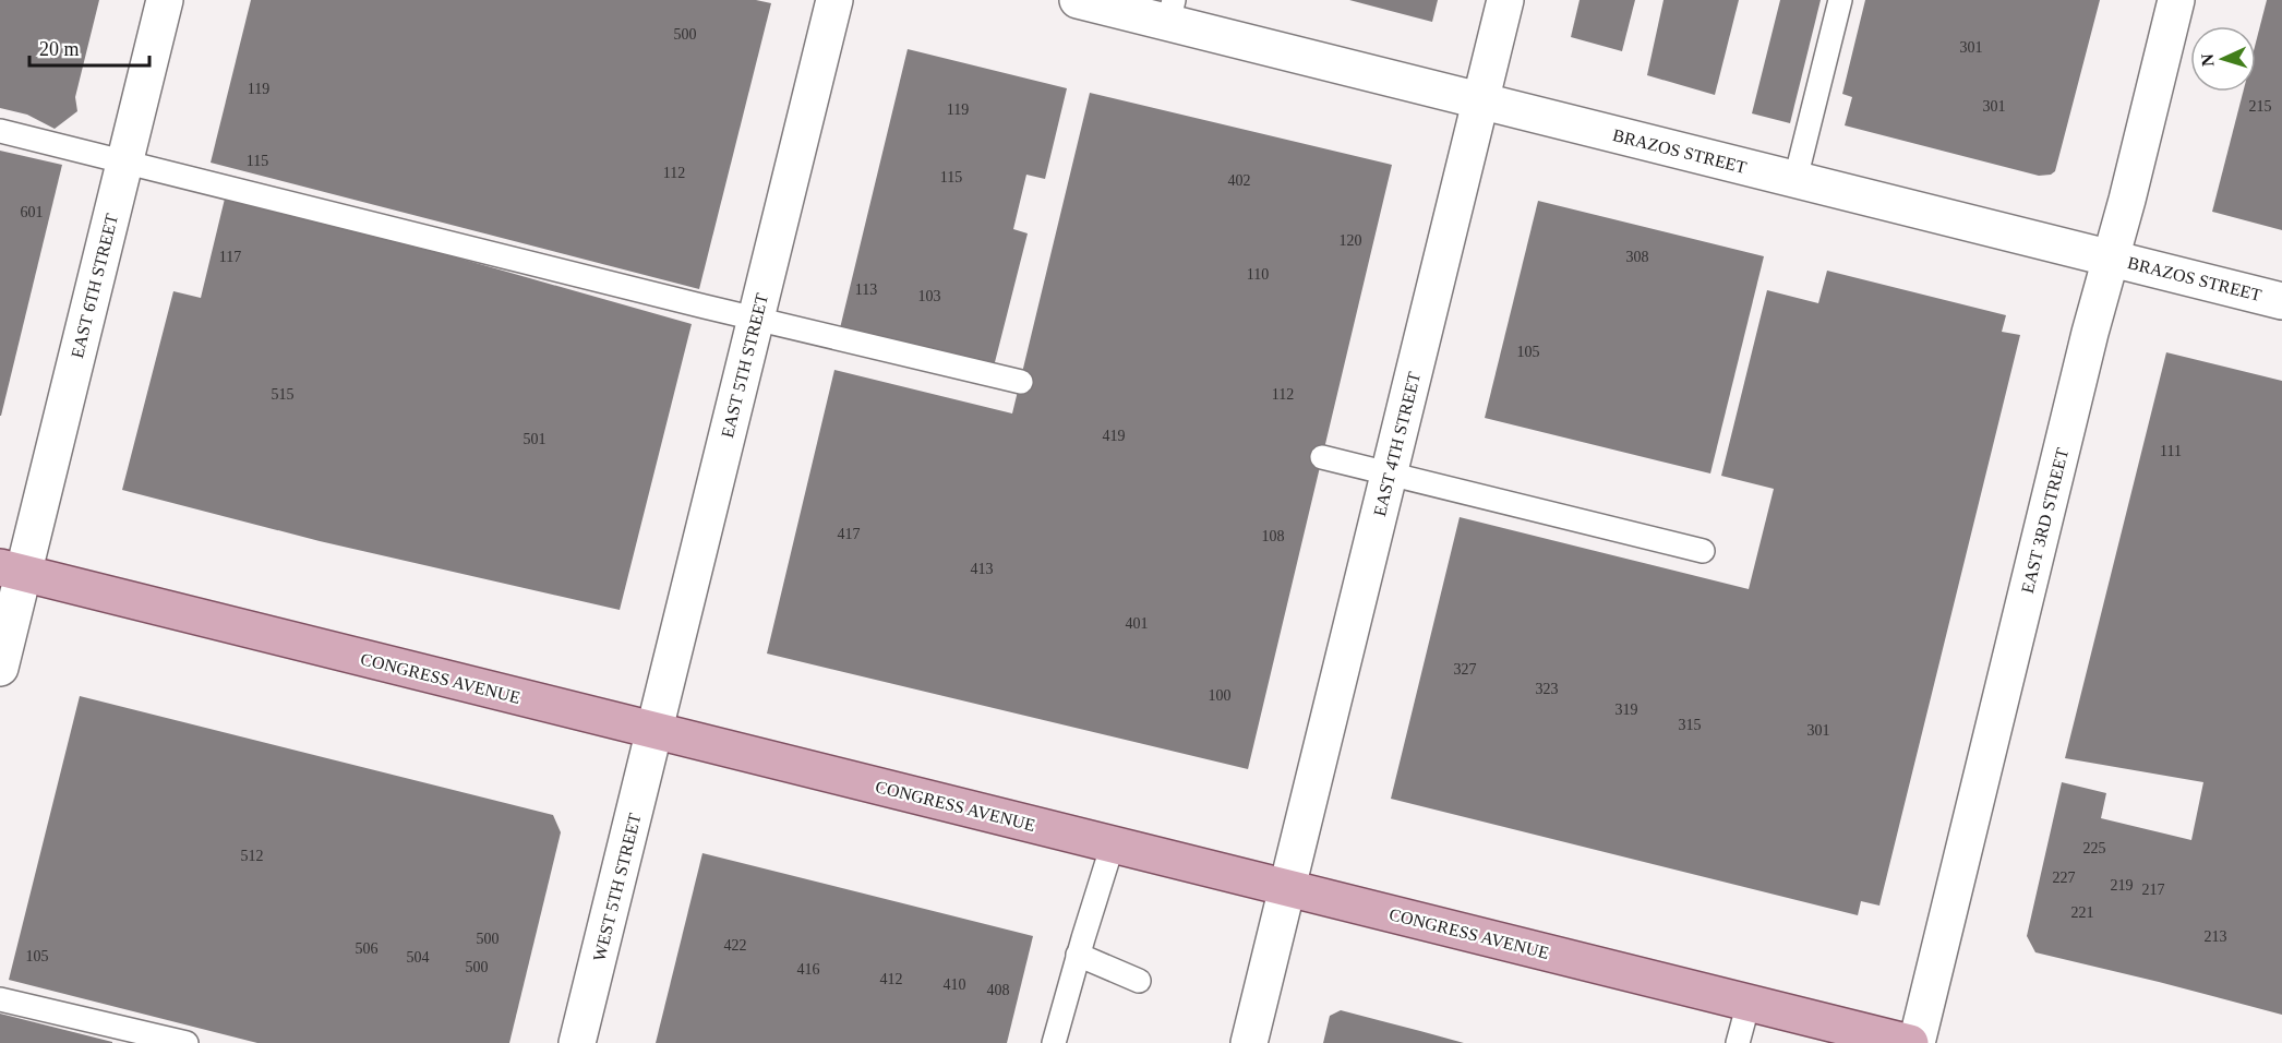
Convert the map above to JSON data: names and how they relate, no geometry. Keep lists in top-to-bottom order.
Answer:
{
  "streets": {
    "main road": ["CONGRESS AVENUE"],
    "street": [
      "BRAZOS STREET",
      "EAST 6TH STREET",
      "EAST 5TH STREET",
      "EAST 4TH STREET",
      "EAST 3RD STREET",
      "WEST 5TH STREET"
    ]
  },
  "crossings": [
    ["BRAZOS STREET", "EAST 4TH STREET"],
    ["BRAZOS STREET", "EAST 3RD STREET"],
    ["EAST 6TH STREET", "CONGRESS AVENUE"],
    ["EAST 5TH STREET", "CONGRESS AVENUE"],
    ["EAST 5TH STREET", "WEST 5TH STREET"],
    ["EAST 4TH STREET", "CONGRESS AVENUE"],
    ["CONGRESS AVENUE", "WEST 5TH STREET"]
  ],
  "house_numbers": [
    "500",
    "301",
    "119",
    "301",
    "215",
    "119",
    "115",
    "112",
    "115",
    "402",
    "601",
    "120",
    "117",
    "308",
    "110",
    "113",
    "103",
    "105",
    "515",
    "112",
    "419",
    "501",
    "111",
    "417",
    "108",
    "413",
    "401",
    "327",
    "323",
    "100",
    "319",
    "315",
    "301",
    "225",
    "512",
    "227",
    "219",
    "217",
    "221",
    "213",
    "500",
    "422",
    "506",
    "105",
    "504",
    "500",
    "416",
    "412",
    "410",
    "408"
  ],
  "scale_bar": "20 m",
  "north": "left"
}
